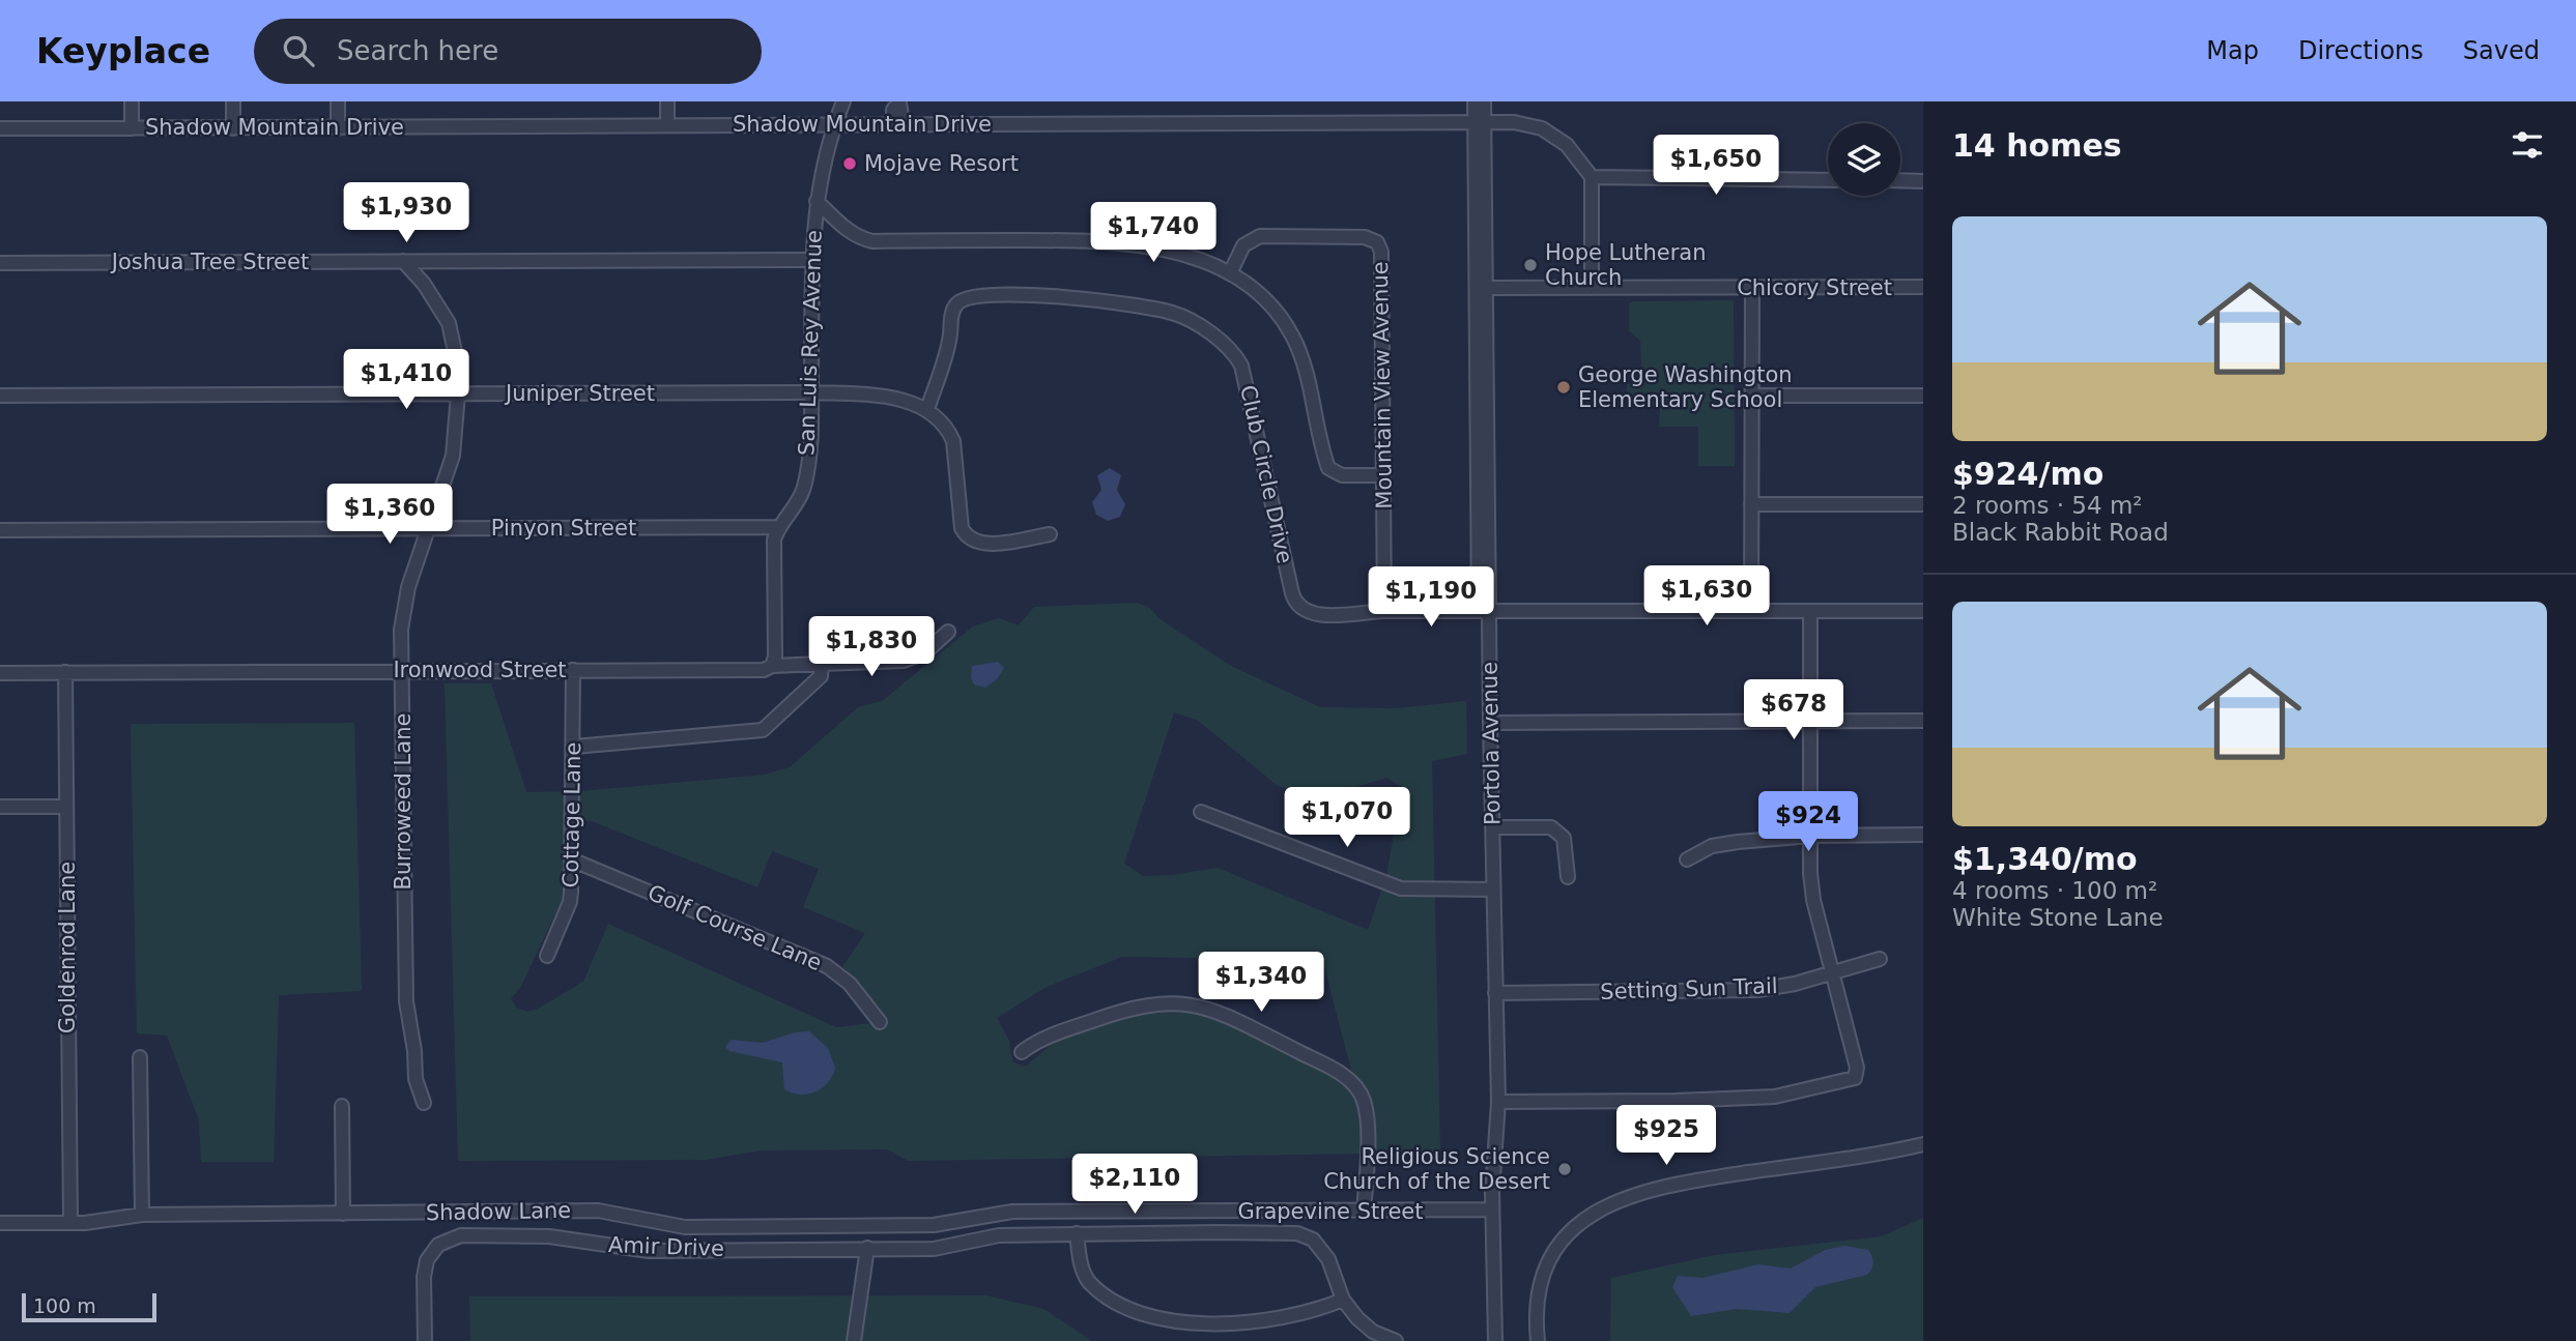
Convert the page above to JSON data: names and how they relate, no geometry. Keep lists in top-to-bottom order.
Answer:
{
  "streets": {
    "street": [
      "Shadow Mountain Drive",
      "Joshua Tree Street",
      "Chicory Street",
      "San Luis Rey Avenue",
      "Mountain View Avenue",
      "Juniper Street",
      "Club Circle Drive",
      "Pinyon Street",
      "Ironwood Street",
      "Portola Avenue",
      "Burroweed Lane",
      "Cottage Lane",
      "Golf Course Lane",
      "Goldenrod Lane",
      "Setting Sun Trail",
      "Shadow Lane",
      "Grapevine Street",
      "Amir Drive"
    ]
  },
  "crossings": [
    ["Shadow Mountain Drive", "San Luis Rey Avenue"],
    ["Shadow Mountain Drive", "Portola Avenue"],
    ["Joshua Tree Street", "San Luis Rey Avenue"],
    ["Joshua Tree Street", "Burroweed Lane"],
    ["Chicory Street", "Portola Avenue"],
    ["San Luis Rey Avenue", "Juniper Street"],
    ["San Luis Rey Avenue", "Pinyon Street"],
    ["San Luis Rey Avenue", "Ironwood Street"],
    ["Mountain View Avenue", "Club Circle Drive"],
    ["Juniper Street", "Club Circle Drive"],
    ["Juniper Street", "Burroweed Lane"],
    ["Club Circle Drive", "Portola Avenue"],
    ["Pinyon Street", "Burroweed Lane"],
    ["Ironwood Street", "Burroweed Lane"],
    ["Ironwood Street", "Cottage Lane"],
    ["Ironwood Street", "Goldenrod Lane"],
    ["Portola Avenue", "Setting Sun Trail"],
    ["Portola Avenue", "Grapevine Street"],
    ["Cottage Lane", "Golf Course Lane"],
    ["Goldenrod Lane", "Shadow Lane"],
    ["Shadow Lane", "Grapevine Street"]
  ],
  "places": [
    "Mojave Resort",
    "Hope Lutheran Church",
    "George Washington Elementary School",
    "Religious Science Church of the Desert"
  ],
  "scale_bar": "100 m",
  "page": {
    "header": "Keyplace",
    "search": "Search here",
    "nav": ["Map", "Directions", "Saved"],
    "heading": "14 homes",
    "price": [
      "$1,650",
      "$1,930",
      "$1,740",
      "$1,410",
      "$1,360",
      "$1,630",
      "$1,190",
      "$1,830",
      "$678",
      "$1,070",
      "$924",
      "$1,340",
      "$925",
      "$2,110"
    ],
    "list": [
      {
        "name": "$924/mo",
        "note": "2 rooms · 54 m² · Black Rabbit Road"
      },
      {
        "name": "$1,340/mo",
        "note": "4 rooms · 100 m² · White Stone Lane"
      }
    ],
    "scale": "100 m"
  }
}
